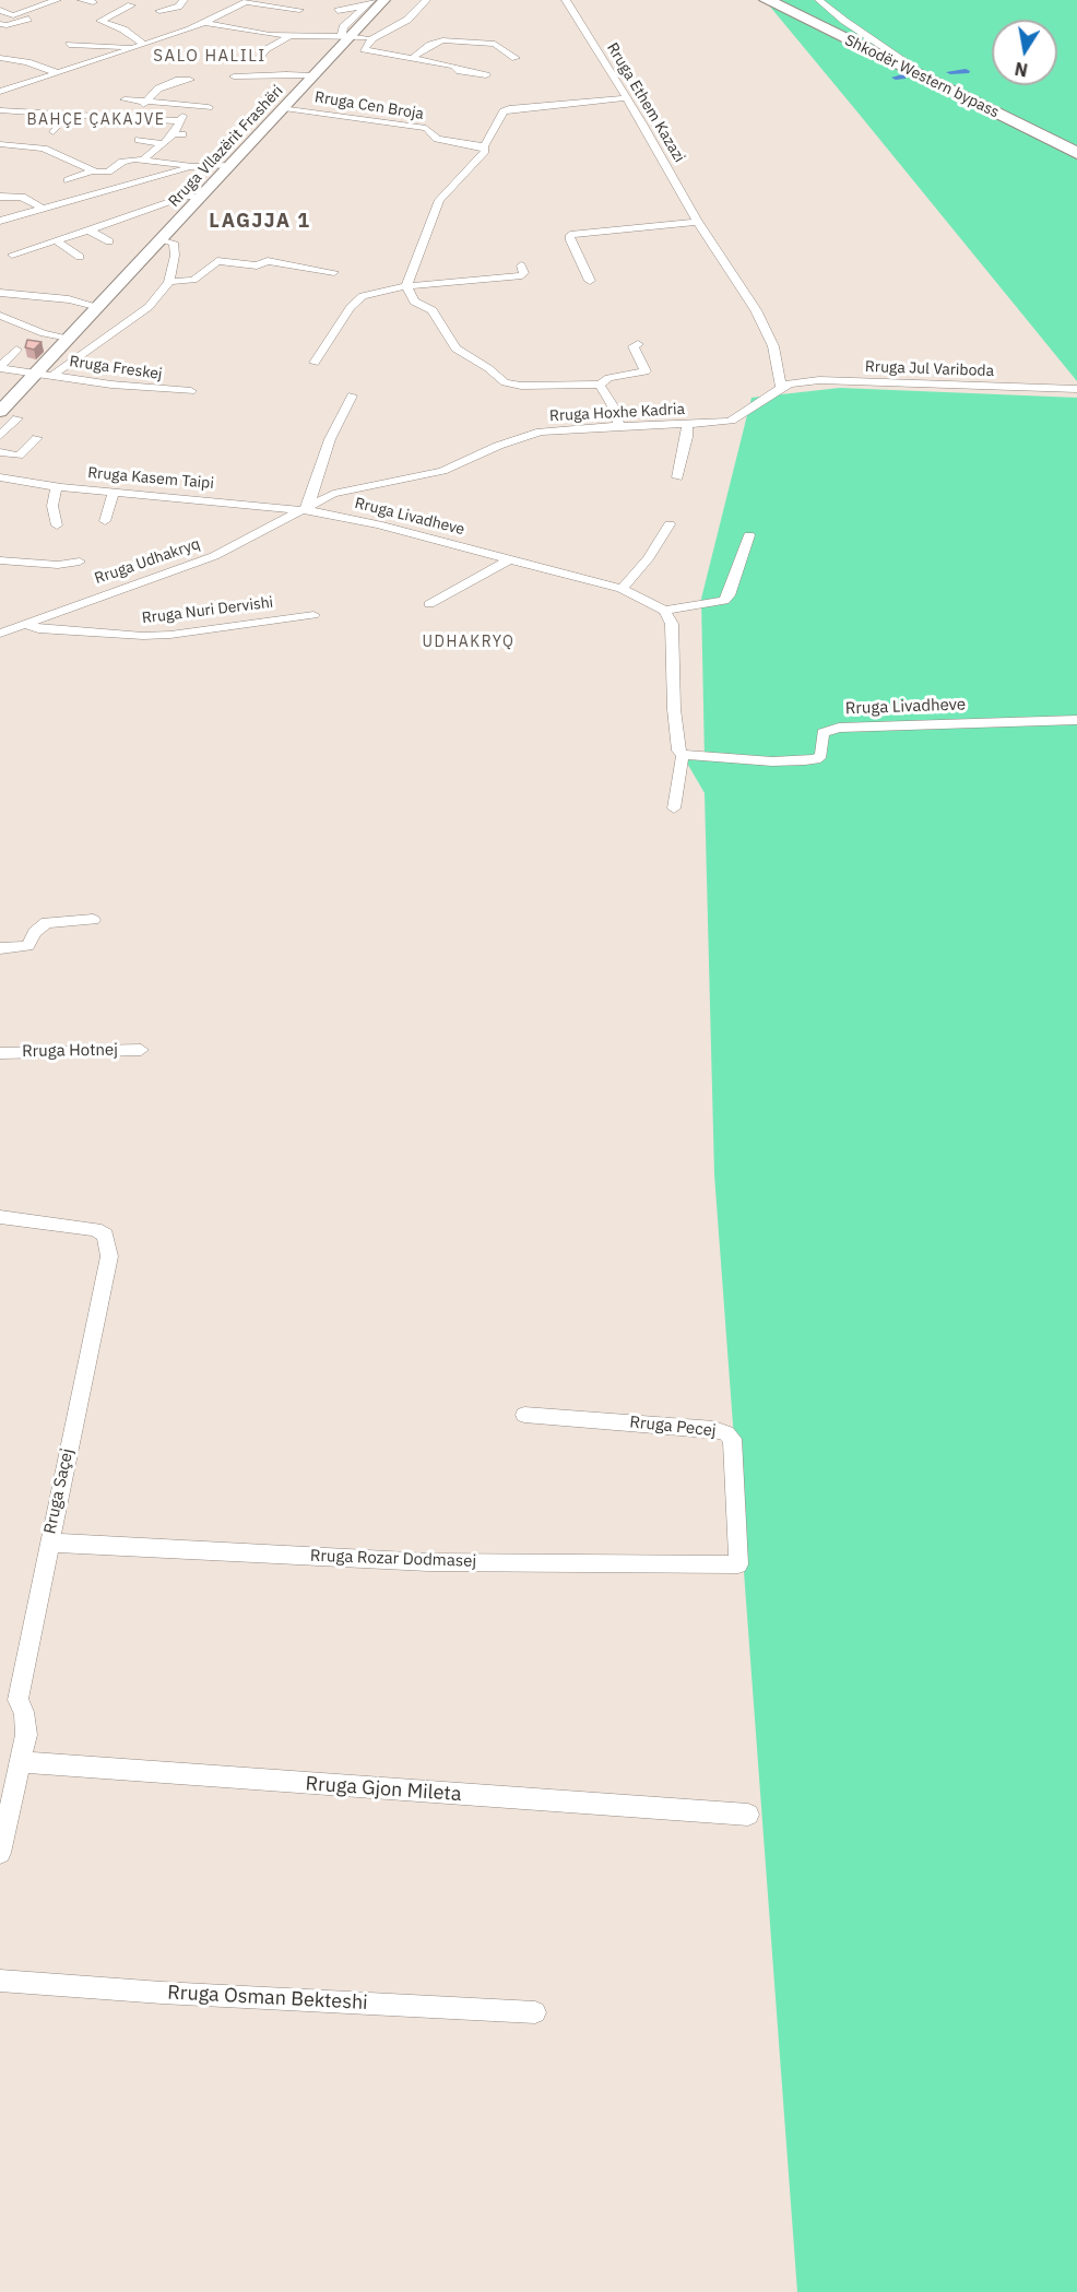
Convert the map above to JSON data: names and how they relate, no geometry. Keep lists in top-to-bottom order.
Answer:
{
  "streets": {
    "highway": ["Shkodër Western bypass"],
    "main road": ["Rruga Vllazërit Frashëri"],
    "street": [
      "Rruga Ethem Kazazi",
      "Rruga Cen Broja",
      "Rruga Freskej",
      "Rruga Jul Variboda",
      "Rruga Hoxhe Kadria",
      "Rruga Kasem Taipi",
      "Rruga Livadheve",
      "Rruga Udhakryq",
      "Rruga Nuri Dervishi",
      "Rruga Hotnej",
      "Rruga Pecej",
      "Rruga Saçej",
      "Rruga Rozar Dodmasej",
      "Rruga Gjon Mileta",
      "Rruga Osman Bekteshi"
    ]
  },
  "crossings": [
    ["Rruga Ethem Kazazi", "Rruga Jul Variboda"],
    ["Rruga Ethem Kazazi", "Rruga Hoxhe Kadria"],
    ["Rruga Cen Broja", "Rruga Vllazërit Frashëri"],
    ["Rruga Vllazërit Frashëri", "Rruga Freskej"],
    ["Rruga Jul Variboda", "Rruga Hoxhe Kadria"],
    ["Rruga Hoxhe Kadria", "Rruga Kasem Taipi"],
    ["Rruga Hoxhe Kadria", "Rruga Livadheve"],
    ["Rruga Hoxhe Kadria", "Rruga Udhakryq"],
    ["Rruga Kasem Taipi", "Rruga Livadheve"],
    ["Rruga Kasem Taipi", "Rruga Udhakryq"],
    ["Rruga Livadheve", "Rruga Udhakryq"],
    ["Rruga Udhakryq", "Rruga Nuri Dervishi"],
    ["Rruga Pecej", "Rruga Rozar Dodmasej"],
    ["Rruga Saçej", "Rruga Rozar Dodmasej"],
    ["Rruga Saçej", "Rruga Gjon Mileta"]
  ],
  "districts": [
    "SALO HALILI",
    "BAHÇE ÇAKAJVE",
    "LAGJJA 1",
    "UDHAKRYQ"
  ],
  "north": "bottom"
}
